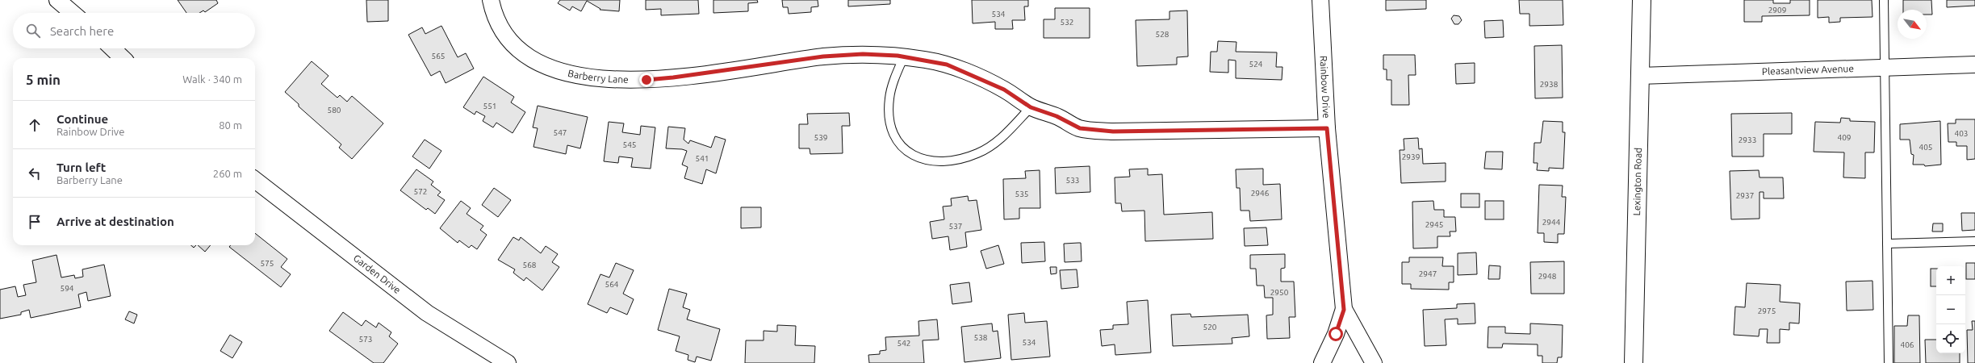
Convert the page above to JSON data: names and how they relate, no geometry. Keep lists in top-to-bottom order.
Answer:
{
  "streets": {
    "main road": ["Lexington Road"],
    "street": [
      "Pleasantview Avenue",
      "Barberry Lane",
      "Rainbow Drive",
      "Garden Drive"
    ]
  },
  "crossings": [
    ["Pleasantview Avenue", "Lexington Road"],
    ["Barberry Lane", "Rainbow Drive"]
  ],
  "house_numbers": [
    "2909",
    "534",
    "532",
    "528",
    "565",
    "524",
    "2938",
    "551",
    "580",
    "547",
    "403",
    "539",
    "409",
    "2933",
    "545",
    "405",
    "2939",
    "541",
    "533",
    "572",
    "2946",
    "535",
    "2937",
    "2944",
    "2945",
    "537",
    "575",
    "568",
    "2947",
    "2948",
    "564",
    "594",
    "2950",
    "2975",
    "520",
    "538",
    "573",
    "534",
    "542",
    "406"
  ],
  "north": "bottom right",
  "page": {
    "search": "Search here",
    "heading": ["5 min", "Walk · 340 m"],
    "list": [
      ["Continue", "Rainbow Drive", "80 m"],
      ["Turn left", "Barberry Lane", "260 m"],
      "Arrive at destination"
    ],
    "map_buttons": ["+", "−"]
  }
}
